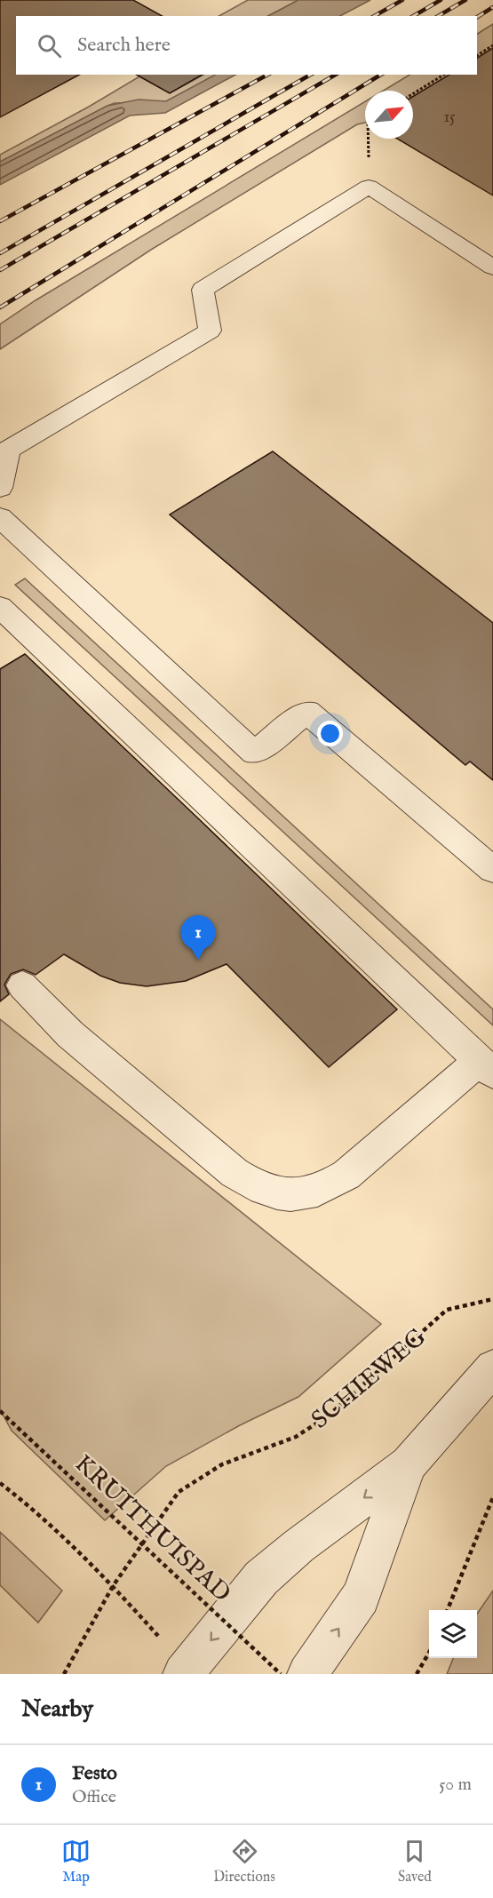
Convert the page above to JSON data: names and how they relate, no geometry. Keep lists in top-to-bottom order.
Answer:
{
  "streets": {
    "path": ["SCHIEWEG", "KRUITHUISPAD"]
  },
  "house_numbers": ["15"],
  "north": "top right",
  "page": {
    "search": "Search here",
    "pins": "1",
    "heading": "Nearby",
    "list": [
      {
        "mark": "1",
        "name": "Festo",
        "note": "Office",
        "value": "50 m"
      }
    ],
    "nav": ["Map", "Directions", "Saved"]
  }
}
